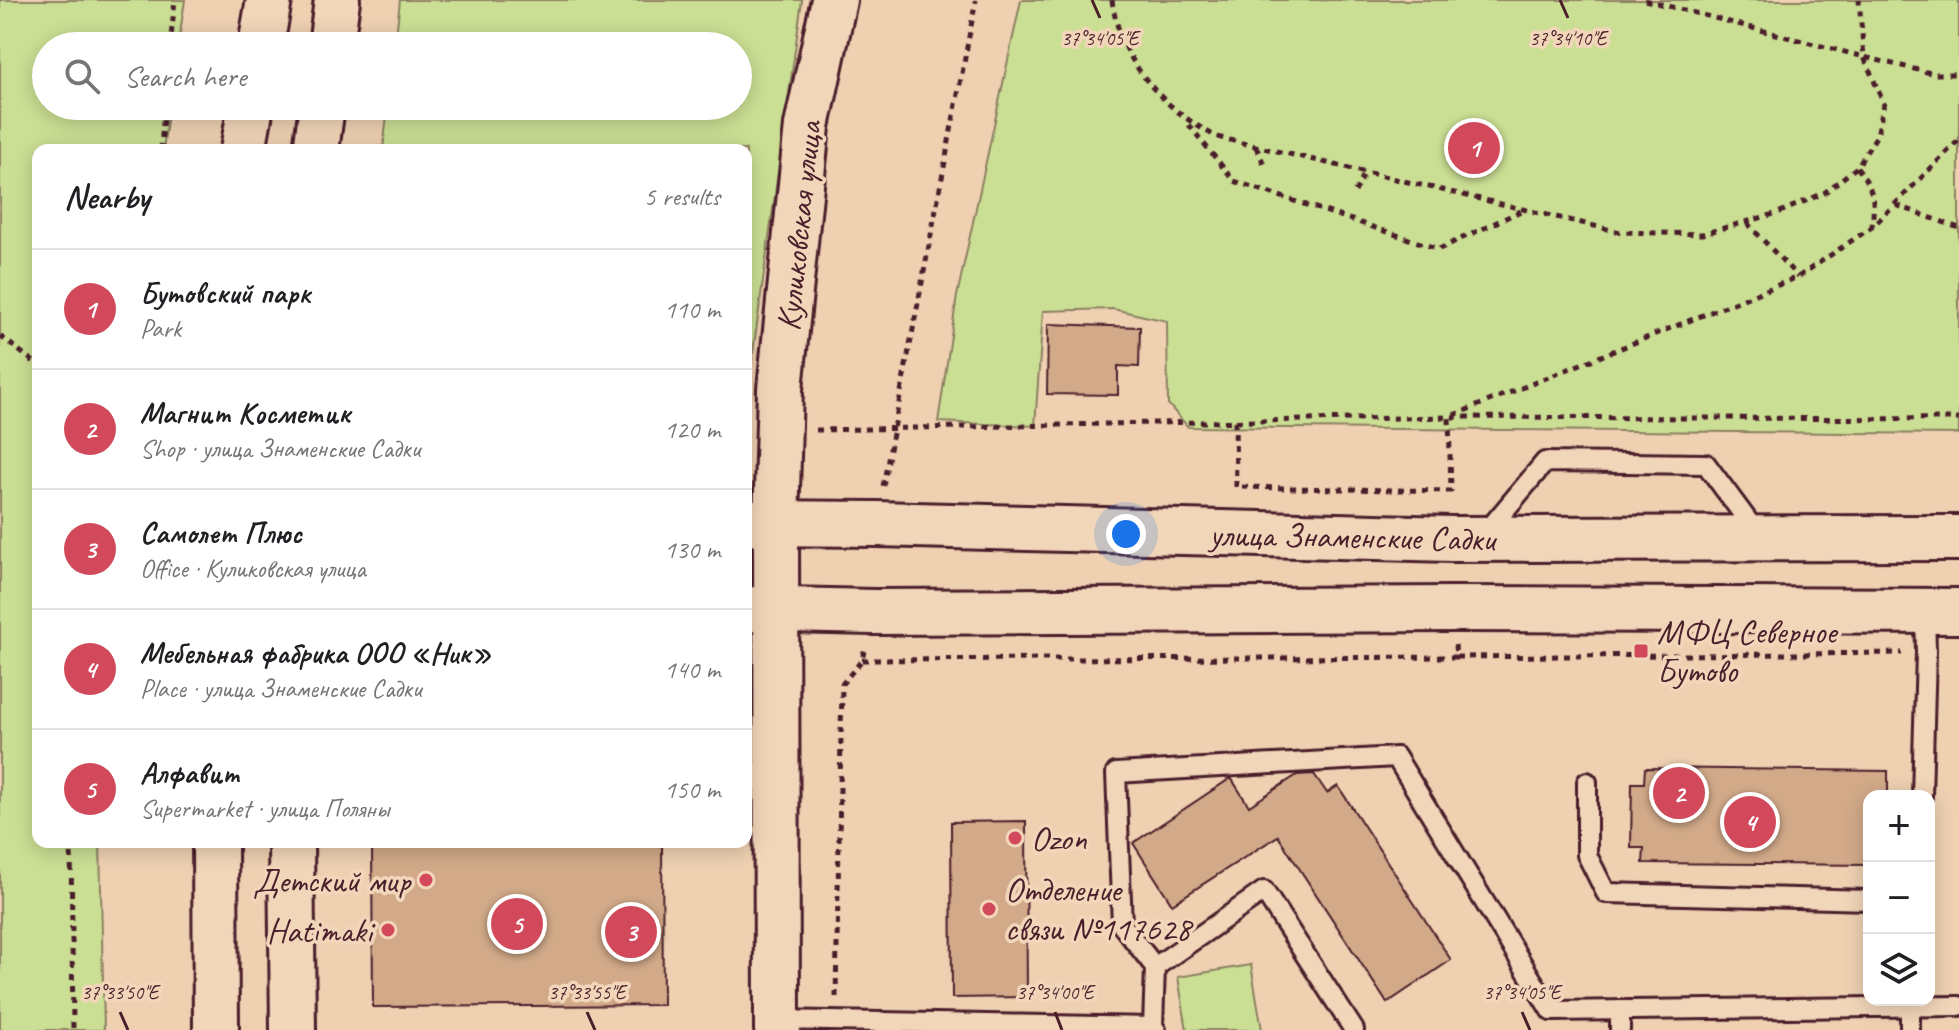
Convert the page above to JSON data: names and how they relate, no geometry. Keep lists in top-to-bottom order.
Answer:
{
  "streets": {
    "street": ["Куликовская улица", "улица Знаменские Садки"]
  },
  "crossings": [
    ["Куликовская улица", "улица Знаменские Садки"]
  ],
  "places": {
    "transit": ["МФЦ Северное Бутово"],
    "other": [
      "Ozon",
      "Детский мир",
      "Отделение связи №117628",
      "Hatimaki"
    ]
  },
  "page": {
    "search": "Search here",
    "pins": [
      "1",
      "2",
      "4",
      "5",
      "3"
    ],
    "heading": ["Nearby", "5 results"],
    "list": [
      {
        "mark": "1",
        "name": "Бутовский парк",
        "note": "Park",
        "value": "110 m"
      },
      {
        "mark": "2",
        "name": "Магнит Косметик",
        "note": "Shop · улица Знаменские Садки",
        "value": "120 m"
      },
      {
        "mark": "3",
        "name": "Самолет Плюс",
        "note": "Office · Куликовская улица",
        "value": "130 m"
      },
      {
        "mark": "4",
        "name": "Мебельная фабрика ООО «Ник»",
        "note": "Place · улица Знаменские Садки",
        "value": "140 m"
      },
      {
        "mark": "5",
        "name": "Алфавит",
        "note": "Supermarket · улица Поляны",
        "value": "150 m"
      }
    ],
    "map_buttons": ["+", "−"]
  },
  "coordinates": [
    "37°34'05\"E",
    "37°34'10\"E",
    "37°33'50\"E",
    "37°33'55\"E",
    "37°34'00\"E"
  ]
}
